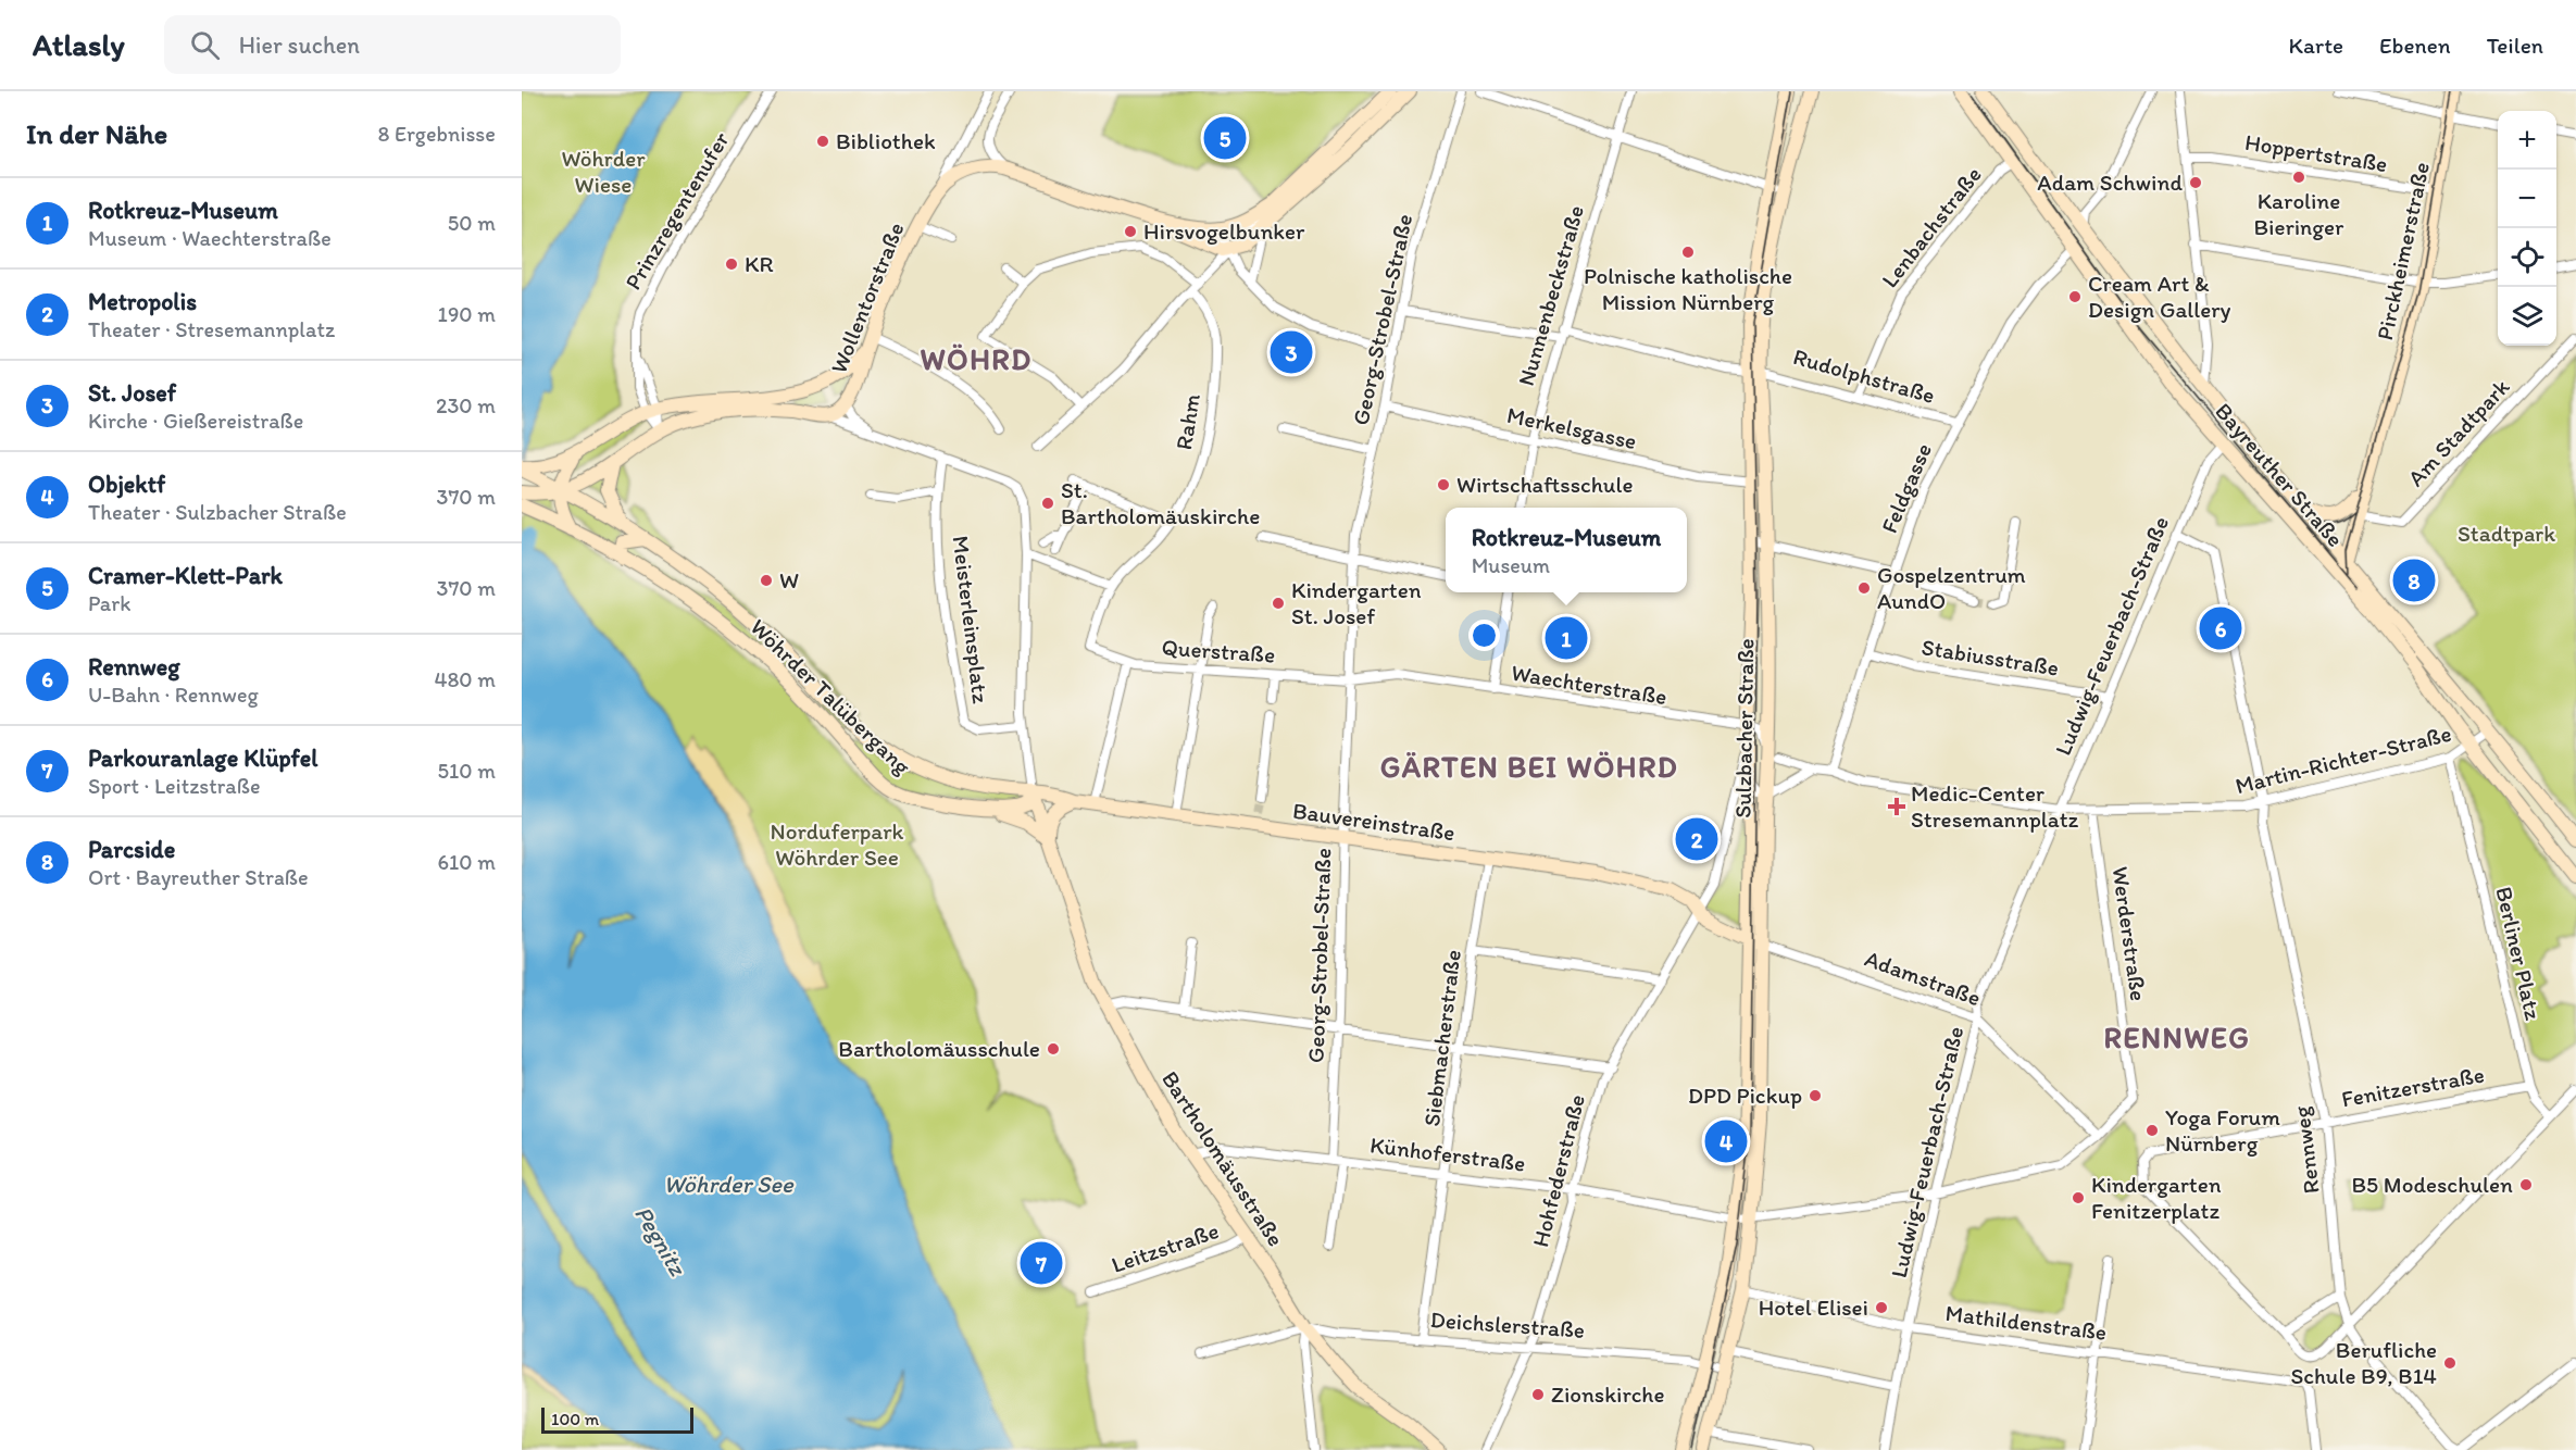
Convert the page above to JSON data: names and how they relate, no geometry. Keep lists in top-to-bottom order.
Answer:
{
  "streets": {
    "main road": [
      "Pirckheimerstraße",
      "Wollentorstraße",
      "Bayreuther Straße",
      "Wöhrder Talübergang",
      "Sulzbacher Straße",
      "Bauvereinstraße",
      "Adamstraße",
      "Bartholomäusstraße"
    ],
    "street": [
      "Hoppertstraße",
      "Prinzregentenufer",
      "Lenbachstraße",
      "Nunnenbeckstraße",
      "Georg-Strobel-Straße",
      "Rudolphstraße",
      "Rahm",
      "Merkelsgasse",
      "Am Stadtpark",
      "Feldgasse",
      "Meisterleinsplatz",
      "Ludwig-Feuerbach-Straße",
      "Querstraße",
      "Stabiusstraße",
      "Waechterstraße",
      "Martin-Richter-Straße",
      "Werderstraße",
      "Berliner Platz",
      "Siebmacherstraße",
      "Fenitzerstraße",
      "Rennweg",
      "Künhoferstraße",
      "Hohfederstraße",
      "Leitzstraße",
      "Mathildenstraße",
      "Deichslerstraße"
    ]
  },
  "crossings": [
    ["Hoppertstraße", "Pirckheimerstraße"],
    ["Lenbachstraße", "Rudolphstraße"],
    ["Lenbachstraße", "Bayreuther Straße"],
    ["Pirckheimerstraße", "Am Stadtpark"],
    ["Pirckheimerstraße", "Bayreuther Straße"],
    ["Nunnenbeckstraße", "Rudolphstraße"],
    ["Nunnenbeckstraße", "Merkelsgasse"],
    ["Georg-Strobel-Straße", "Rudolphstraße"],
    ["Georg-Strobel-Straße", "Merkelsgasse"],
    ["Georg-Strobel-Straße", "Querstraße"],
    ["Georg-Strobel-Straße", "Waechterstraße"],
    ["Georg-Strobel-Straße", "Bauvereinstraße"],
    ["Georg-Strobel-Straße", "Künhoferstraße"],
    ["Rudolphstraße", "Feldgasse"],
    ["Rudolphstraße", "Sulzbacher Straße"],
    ["Rahm", "Querstraße"],
    ["Merkelsgasse", "Sulzbacher Straße"],
    ["Bayreuther Straße", "Feldgasse"],
    ["Bayreuther Straße", "Ludwig-Feuerbach-Straße"],
    ["Bayreuther Straße", "Martin-Richter-Straße"],
    ["Feldgasse", "Stabiusstraße"],
    ["Feldgasse", "Martin-Richter-Straße"],
    ["Ludwig-Feuerbach-Straße", "Stabiusstraße"],
    ["Ludwig-Feuerbach-Straße", "Martin-Richter-Straße"],
    ["Ludwig-Feuerbach-Straße", "Adamstraße"],
    ["Ludwig-Feuerbach-Straße", "Rennweg"],
    ["Ludwig-Feuerbach-Straße", "Mathildenstraße"],
    ["Querstraße", "Waechterstraße"],
    ["Waechterstraße", "Sulzbacher Straße"],
    ["Wöhrder Talübergang", "Bauvereinstraße"],
    ["Wöhrder Talübergang", "Bartholomäusstraße"],
    ["Sulzbacher Straße", "Martin-Richter-Straße"],
    ["Sulzbacher Straße", "Adamstraße"],
    ["Sulzbacher Straße", "Künhoferstraße"],
    ["Sulzbacher Straße", "Hohfederstraße"],
    ["Sulzbacher Straße", "Mathildenstraße"],
    ["Sulzbacher Straße", "Deichslerstraße"],
    ["Martin-Richter-Straße", "Werderstraße"],
    ["Martin-Richter-Straße", "Berliner Platz"],
    ["Martin-Richter-Straße", "Rennweg"],
    ["Bauvereinstraße", "Adamstraße"],
    ["Bauvereinstraße", "Siebmacherstraße"],
    ["Bauvereinstraße", "Bartholomäusstraße"],
    ["Bauvereinstraße", "Hohfederstraße"],
    ["Werderstraße", "Adamstraße"],
    ["Berliner Platz", "Fenitzerstraße"],
    ["Adamstraße", "Hohfederstraße"],
    ["Siebmacherstraße", "Künhoferstraße"],
    ["Siebmacherstraße", "Deichslerstraße"],
    ["Fenitzerstraße", "Rennweg"],
    ["Künhoferstraße", "Bartholomäusstraße"],
    ["Künhoferstraße", "Hohfederstraße"],
    ["Bartholomäusstraße", "Leitzstraße"],
    ["Bartholomäusstraße", "Deichslerstraße"],
    ["Hohfederstraße", "Deichslerstraße"]
  ],
  "districts": ["WÖHRD", "GÄRTEN BEI WÖHRD", "RENNWEG"],
  "water": ["Wöhrder See", "Pegnitz"],
  "parks": ["Wöhrder Wiese", "Stadtpark", "Norduferpark Wöhrder See"],
  "places": {
    "other": [
      "Bibliothek",
      "Karoline Bieringer",
      "Adam Schwind",
      "Hirsvogelbunker",
      "Polnische katholische Mission Nürnberg",
      "KR",
      "Cream Art & Design Gallery",
      "Wirtschaftsschule",
      "St. Bartholomäuskirche",
      "W",
      "Gospelzentrum AundO",
      "Kindergarten St. Josef",
      "Bartholomäusschule",
      "DPD Pickup",
      "Yoga Forum Nürnberg",
      "B5 Modeschulen",
      "Kindergarten Fenitzerplatz",
      "Hotel Elisei",
      "Berufliche Schule B9, B14",
      "Zionskirche"
    ],
    "health": ["Medic-Center Stresemannplatz"]
  },
  "scale_bar": "100 m",
  "page": {
    "header": "Atlasly",
    "search": "Hier suchen",
    "nav": ["Karte", "Ebenen", "Teilen"],
    "heading": ["In der Nähe", "8 Ergebnisse"],
    "map_buttons": ["+", "−"],
    "pins": [
      "5",
      "3",
      "8",
      "6",
      "1",
      "2",
      "4",
      "7"
    ],
    "list": [
      {
        "mark": "1",
        "name": "Rotkreuz-Museum",
        "note": "Museum · Waechterstraße",
        "value": "50 m"
      },
      {
        "mark": "2",
        "name": "Metropolis",
        "note": "Theater · Stresemannplatz",
        "value": "190 m"
      },
      {
        "mark": "3",
        "name": "St. Josef",
        "note": "Kirche · Gießereistraße",
        "value": "230 m"
      },
      {
        "mark": "4",
        "name": "Objektf",
        "note": "Theater · Sulzbacher Straße",
        "value": "370 m"
      },
      {
        "mark": "5",
        "name": "Cramer-Klett-Park",
        "note": "Park",
        "value": "370 m"
      },
      {
        "mark": "6",
        "name": "Rennweg",
        "note": "U-Bahn · Rennweg",
        "value": "480 m"
      },
      {
        "mark": "7",
        "name": "Parkouranlage Klüpfel",
        "note": "Sport · Leitzstraße",
        "value": "510 m"
      },
      {
        "mark": "8",
        "name": "Parcside",
        "note": "Ort · Bayreuther Straße",
        "value": "610 m"
      }
    ],
    "popup": ["Rotkreuz-Museum", "Museum"],
    "scale": "100 m"
  }
}
